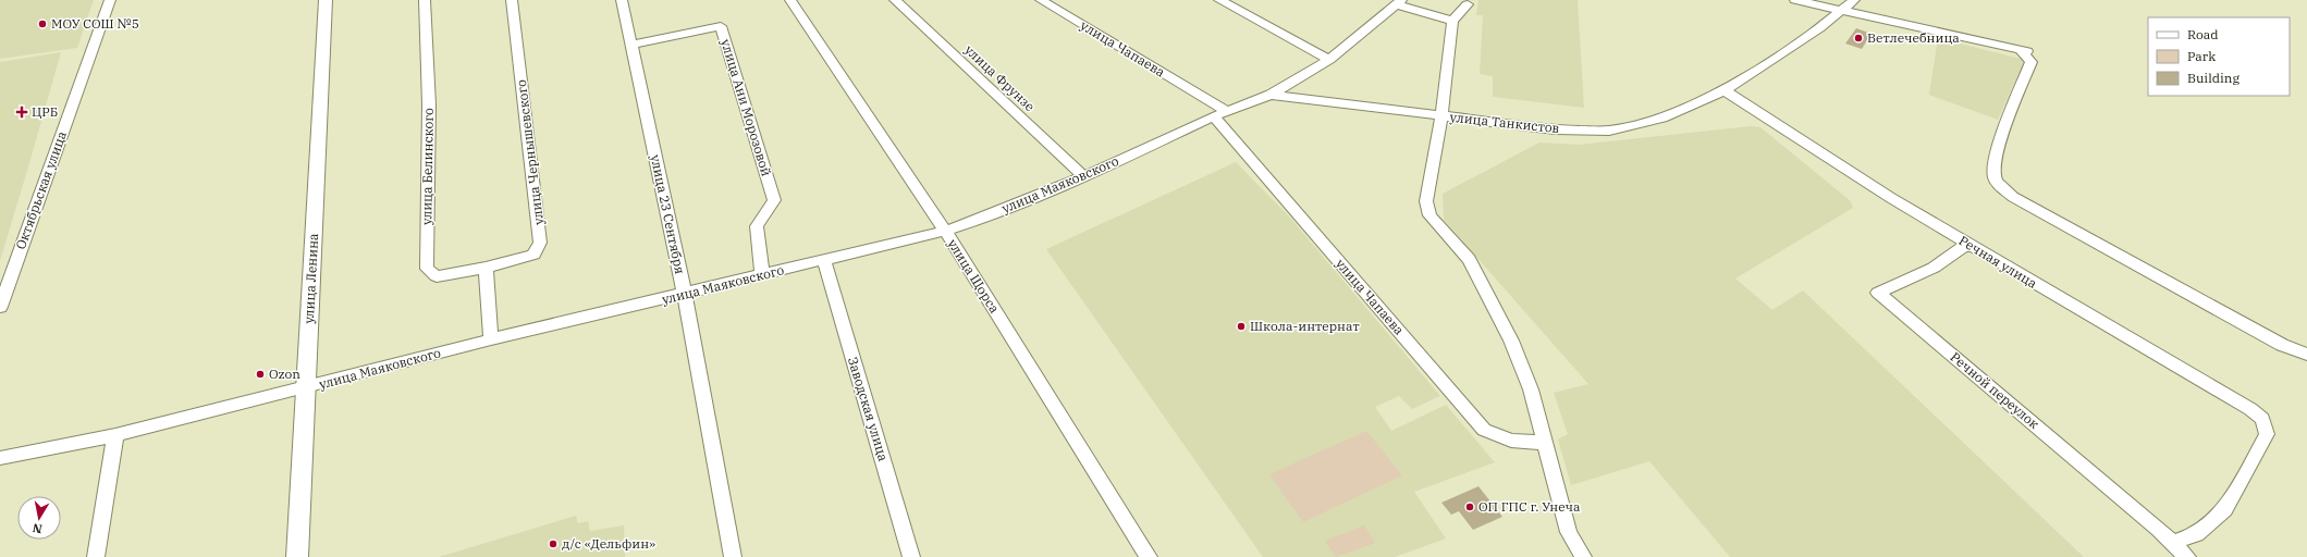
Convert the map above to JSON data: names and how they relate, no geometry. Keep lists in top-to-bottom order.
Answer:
{
  "streets": {
    "main road": ["улица Ленина"],
    "street": [
      "улица Чапаева",
      "улица Фрунзе",
      "улица Ани Морозовой",
      "улица Танкистов",
      "улица Чернышевского",
      "улица Белинского",
      "улица Маяковского",
      "Октябрьская улица",
      "улица 23 Сентября",
      "Речная улица",
      "улица Щорса",
      "Речной переулок",
      "Заводская улица"
    ]
  },
  "crossings": [
    ["улица Чапаева", "улица Танкистов"],
    ["улица Чапаева", "улица Маяковского"],
    ["улица Фрунзе", "улица Маяковского"],
    ["улица Ани Морозовой", "улица Маяковского"],
    ["улица Ани Морозовой", "улица 23 Сентября"],
    ["улица Танкистов", "Речная улица"],
    ["улица Чернышевского", "улица Белинского"],
    ["улица Маяковского", "улица 23 Сентября"],
    ["улица Маяковского", "улица Щорса"],
    ["улица Маяковского", "улица Ленина"],
    ["улица Маяковского", "Заводская улица"],
    ["Речная улица", "Речной переулок"]
  ],
  "places": {
    "other": [
      "МОУ СОШ №5",
      "Ветлечебница",
      "Школа-интернат",
      "Ozon",
      "ОП ГПС г. Унеча",
      "д/с «Дельфин»"
    ],
    "health": ["ЦРБ"]
  },
  "legend": ["Road", "Park", "Building"],
  "north": "bottom"
}
